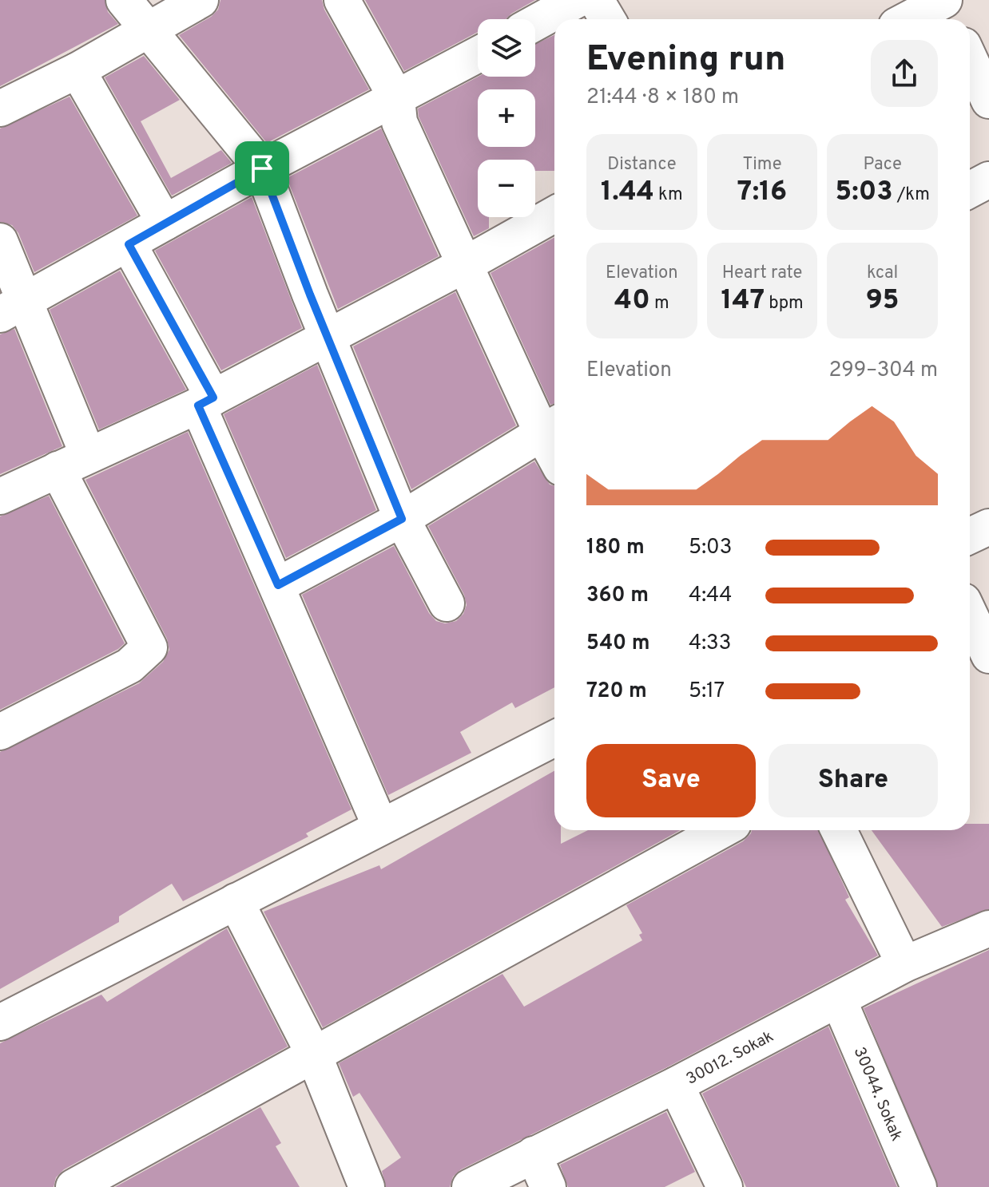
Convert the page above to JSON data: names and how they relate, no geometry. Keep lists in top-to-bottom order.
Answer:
{
  "streets": {
    "street": ["30012. Sokak", "30044. Sokak"]
  },
  "crossings": [
    ["30012. Sokak", "30044. Sokak"]
  ],
  "page": {
    "map_buttons": ["+", "−"],
    "heading": ["Evening run", "21:44 · 8 × 180 m"],
    "stats": [
      ["Distance", "1.44 km"],
      ["Time", "7:16"],
      ["Pace", "5:03 /km"],
      ["Elevation", "40 m"],
      ["Heart rate", "147 bpm"],
      ["kcal", "95"]
    ],
    "chart": ["Elevation", "299–304 m"],
    "list": [
      {
        "name": "180 m",
        "note": "5:03"
      },
      {
        "name": "360 m",
        "note": "4:44"
      },
      {
        "name": "540 m",
        "note": "4:33"
      },
      {
        "name": "720 m",
        "note": "5:17"
      }
    ],
    "buttons": ["Save", "Share"]
  }
}
